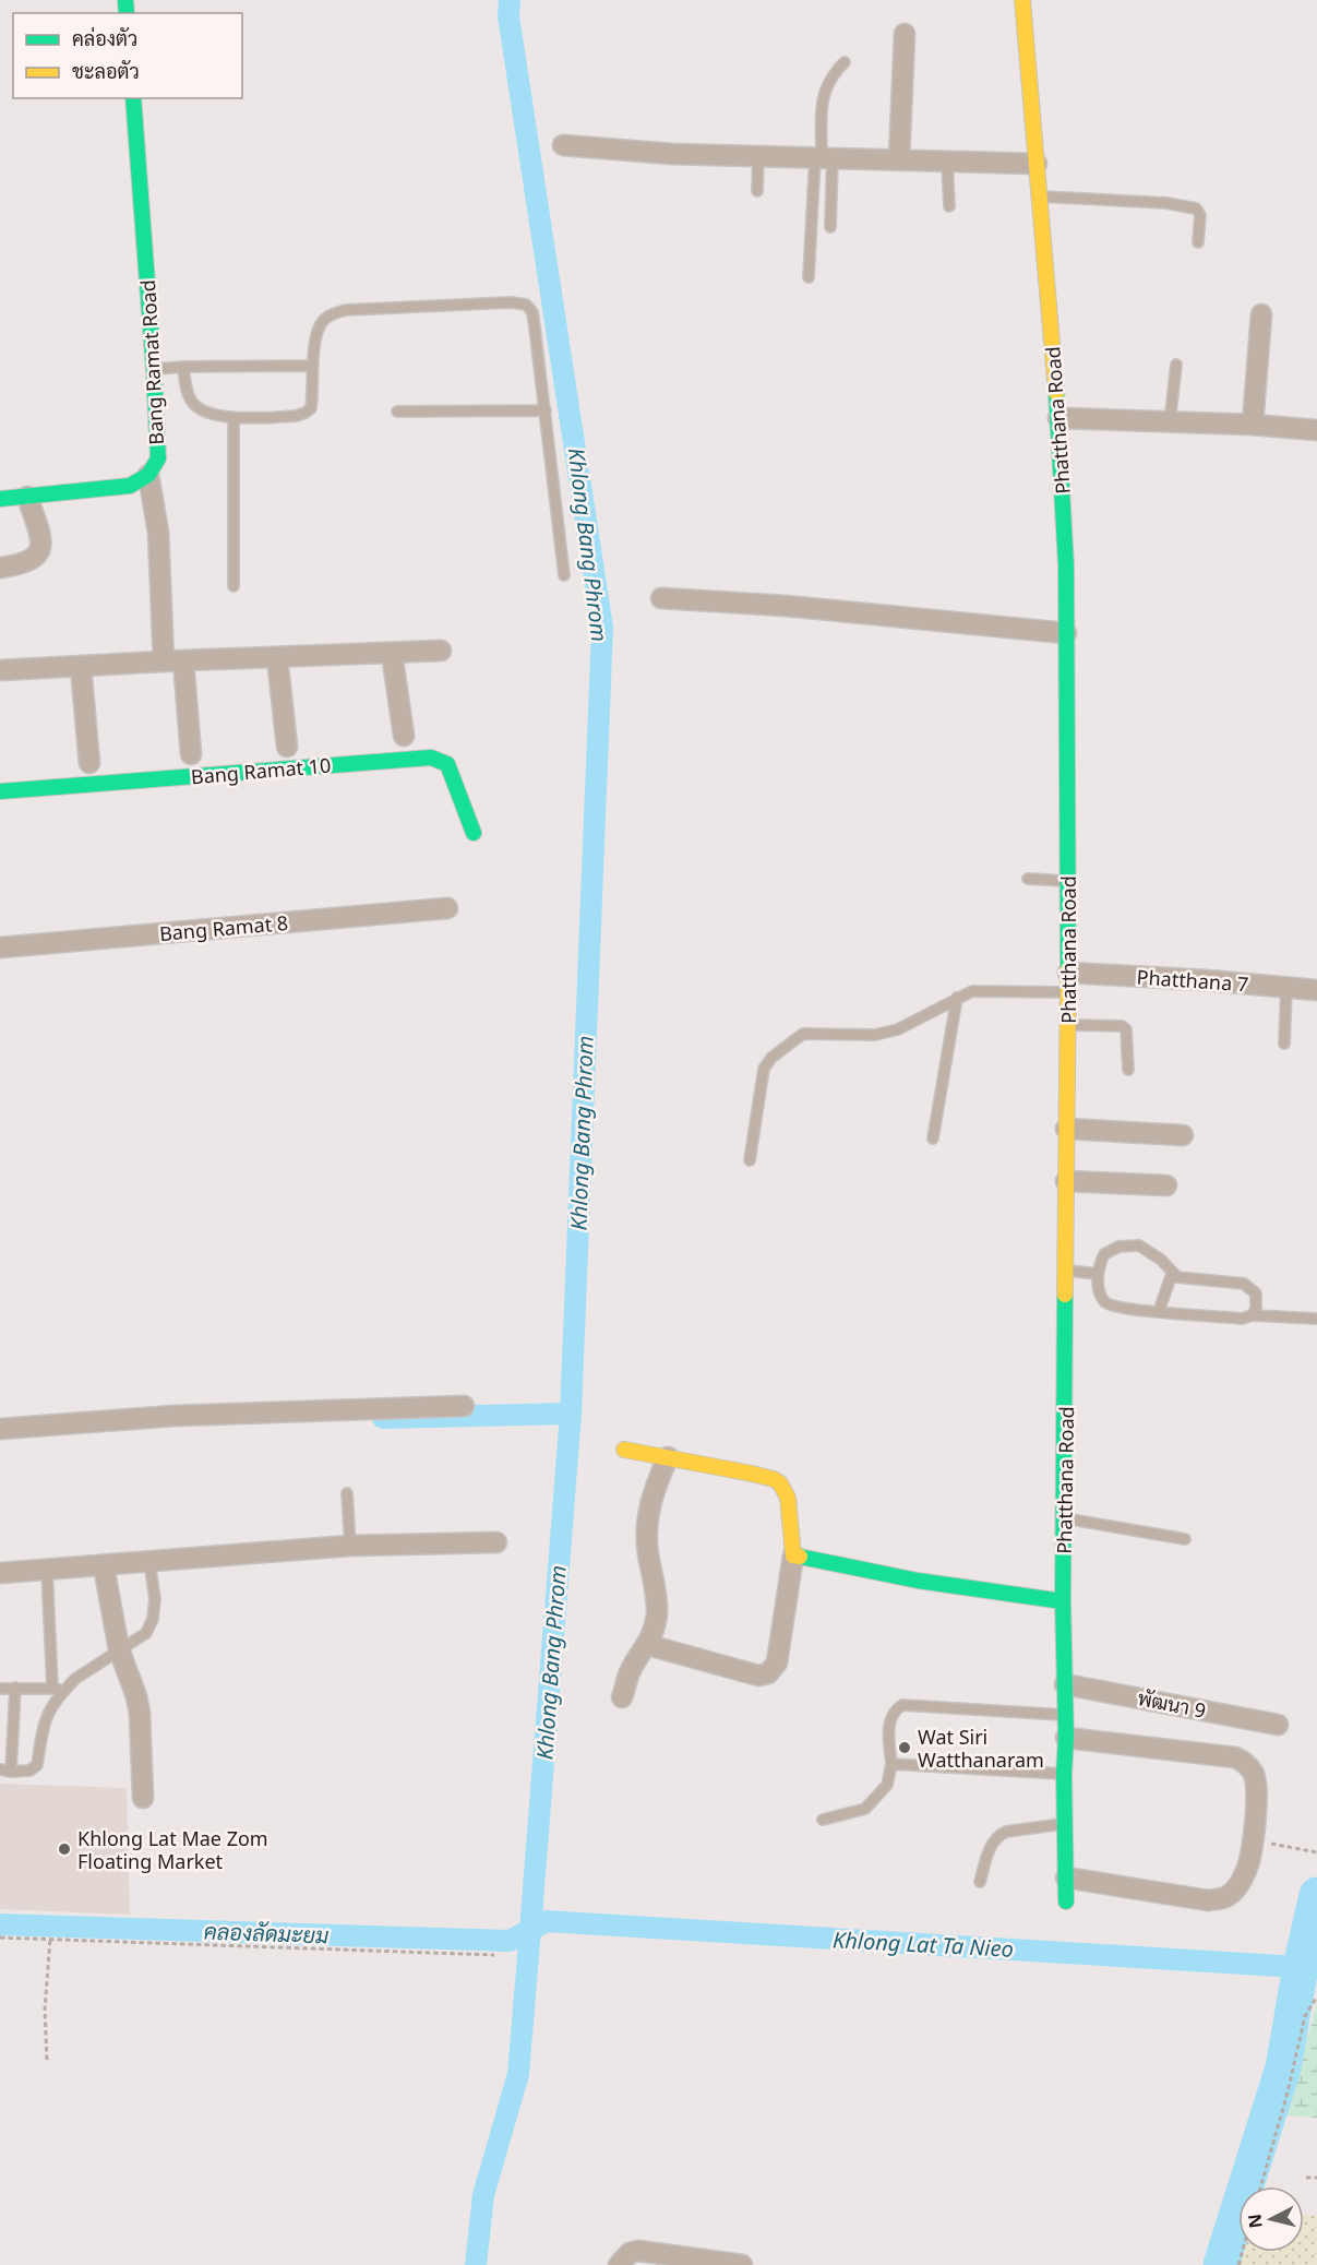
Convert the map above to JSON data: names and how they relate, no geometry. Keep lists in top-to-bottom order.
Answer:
{
  "streets": {
    "street": [
      "Bang Ramat Road",
      "Phatthana Road",
      "Bang Ramat 10",
      "Bang Ramat 8",
      "Phatthana 7",
      "พัฒนา 9"
    ]
  },
  "crossings": [
    ["Phatthana Road", "Phatthana 7"],
    ["Phatthana Road", "พัฒนา 9"]
  ],
  "water": ["Khlong Bang Phrom", "คลองลัดมะยม", "Khlong Lat Ta Nieo"],
  "places": ["Wat Siri Watthanaram", "Khlong Lat Mae Zom Floating Market"],
  "legend": ["คล่องตัว", "ชะลอตัว"],
  "north": "left"
}
